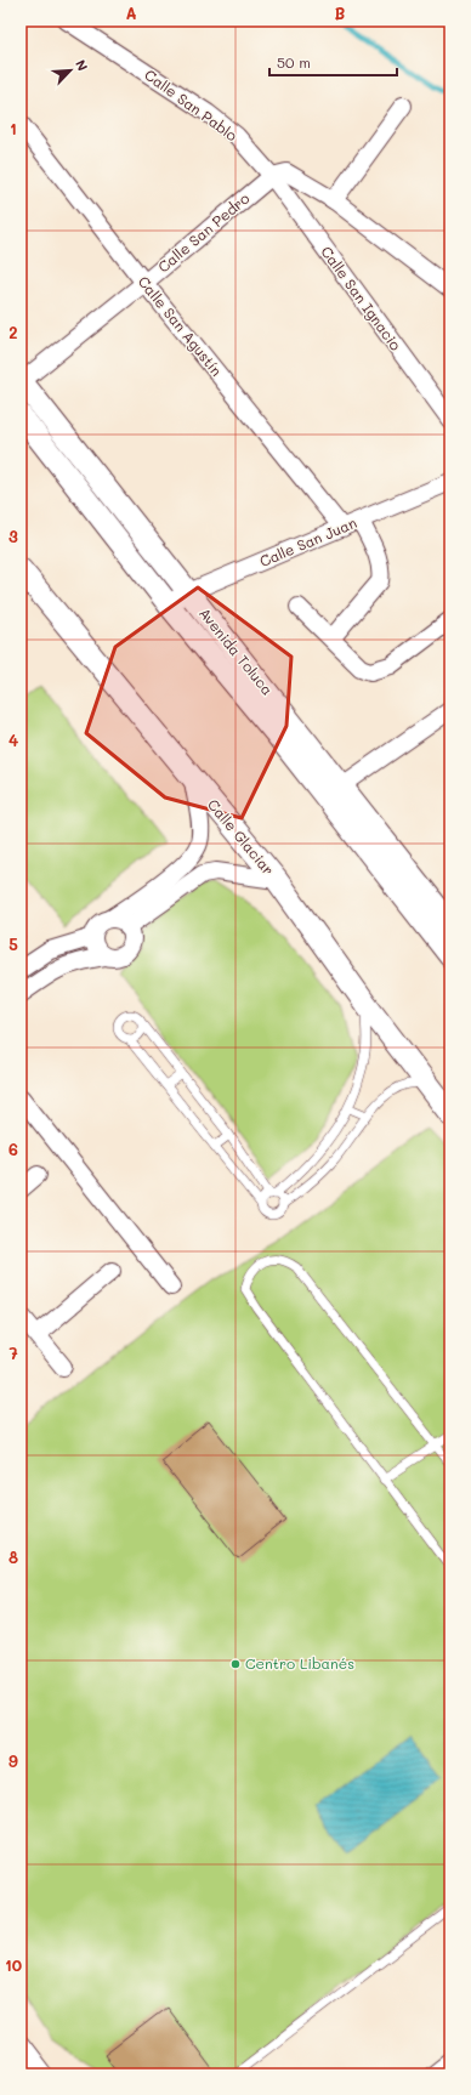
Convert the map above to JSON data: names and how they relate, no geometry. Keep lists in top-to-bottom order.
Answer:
{
  "streets": {
    "street": [
      "Calle San Pablo",
      "Calle San Pedro",
      "Calle San Ignacio",
      "Calle San Agustín",
      "Calle San Juan",
      "Avenida Toluca",
      "Calle Glaciar"
    ]
  },
  "crossings": [
    ["Calle San Pablo", "Calle San Pedro"],
    ["Calle San Pablo", "Calle San Ignacio"],
    ["Calle San Pedro", "Calle San Ignacio"],
    ["Calle San Pedro", "Calle San Agustín"],
    ["Calle San Pedro", "Avenida Toluca"],
    ["Calle San Agustín", "Calle San Juan"],
    ["Calle San Juan", "Avenida Toluca"]
  ],
  "places": ["Centro Libanés"],
  "scale_bar": "50 m",
  "north": "top right",
  "grid": {
    "columns": ["A", "B"],
    "rows": [
      "1",
      "2",
      "3",
      "4",
      "5",
      "6",
      "7",
      "8",
      "9",
      "10"
    ]
  }
}
